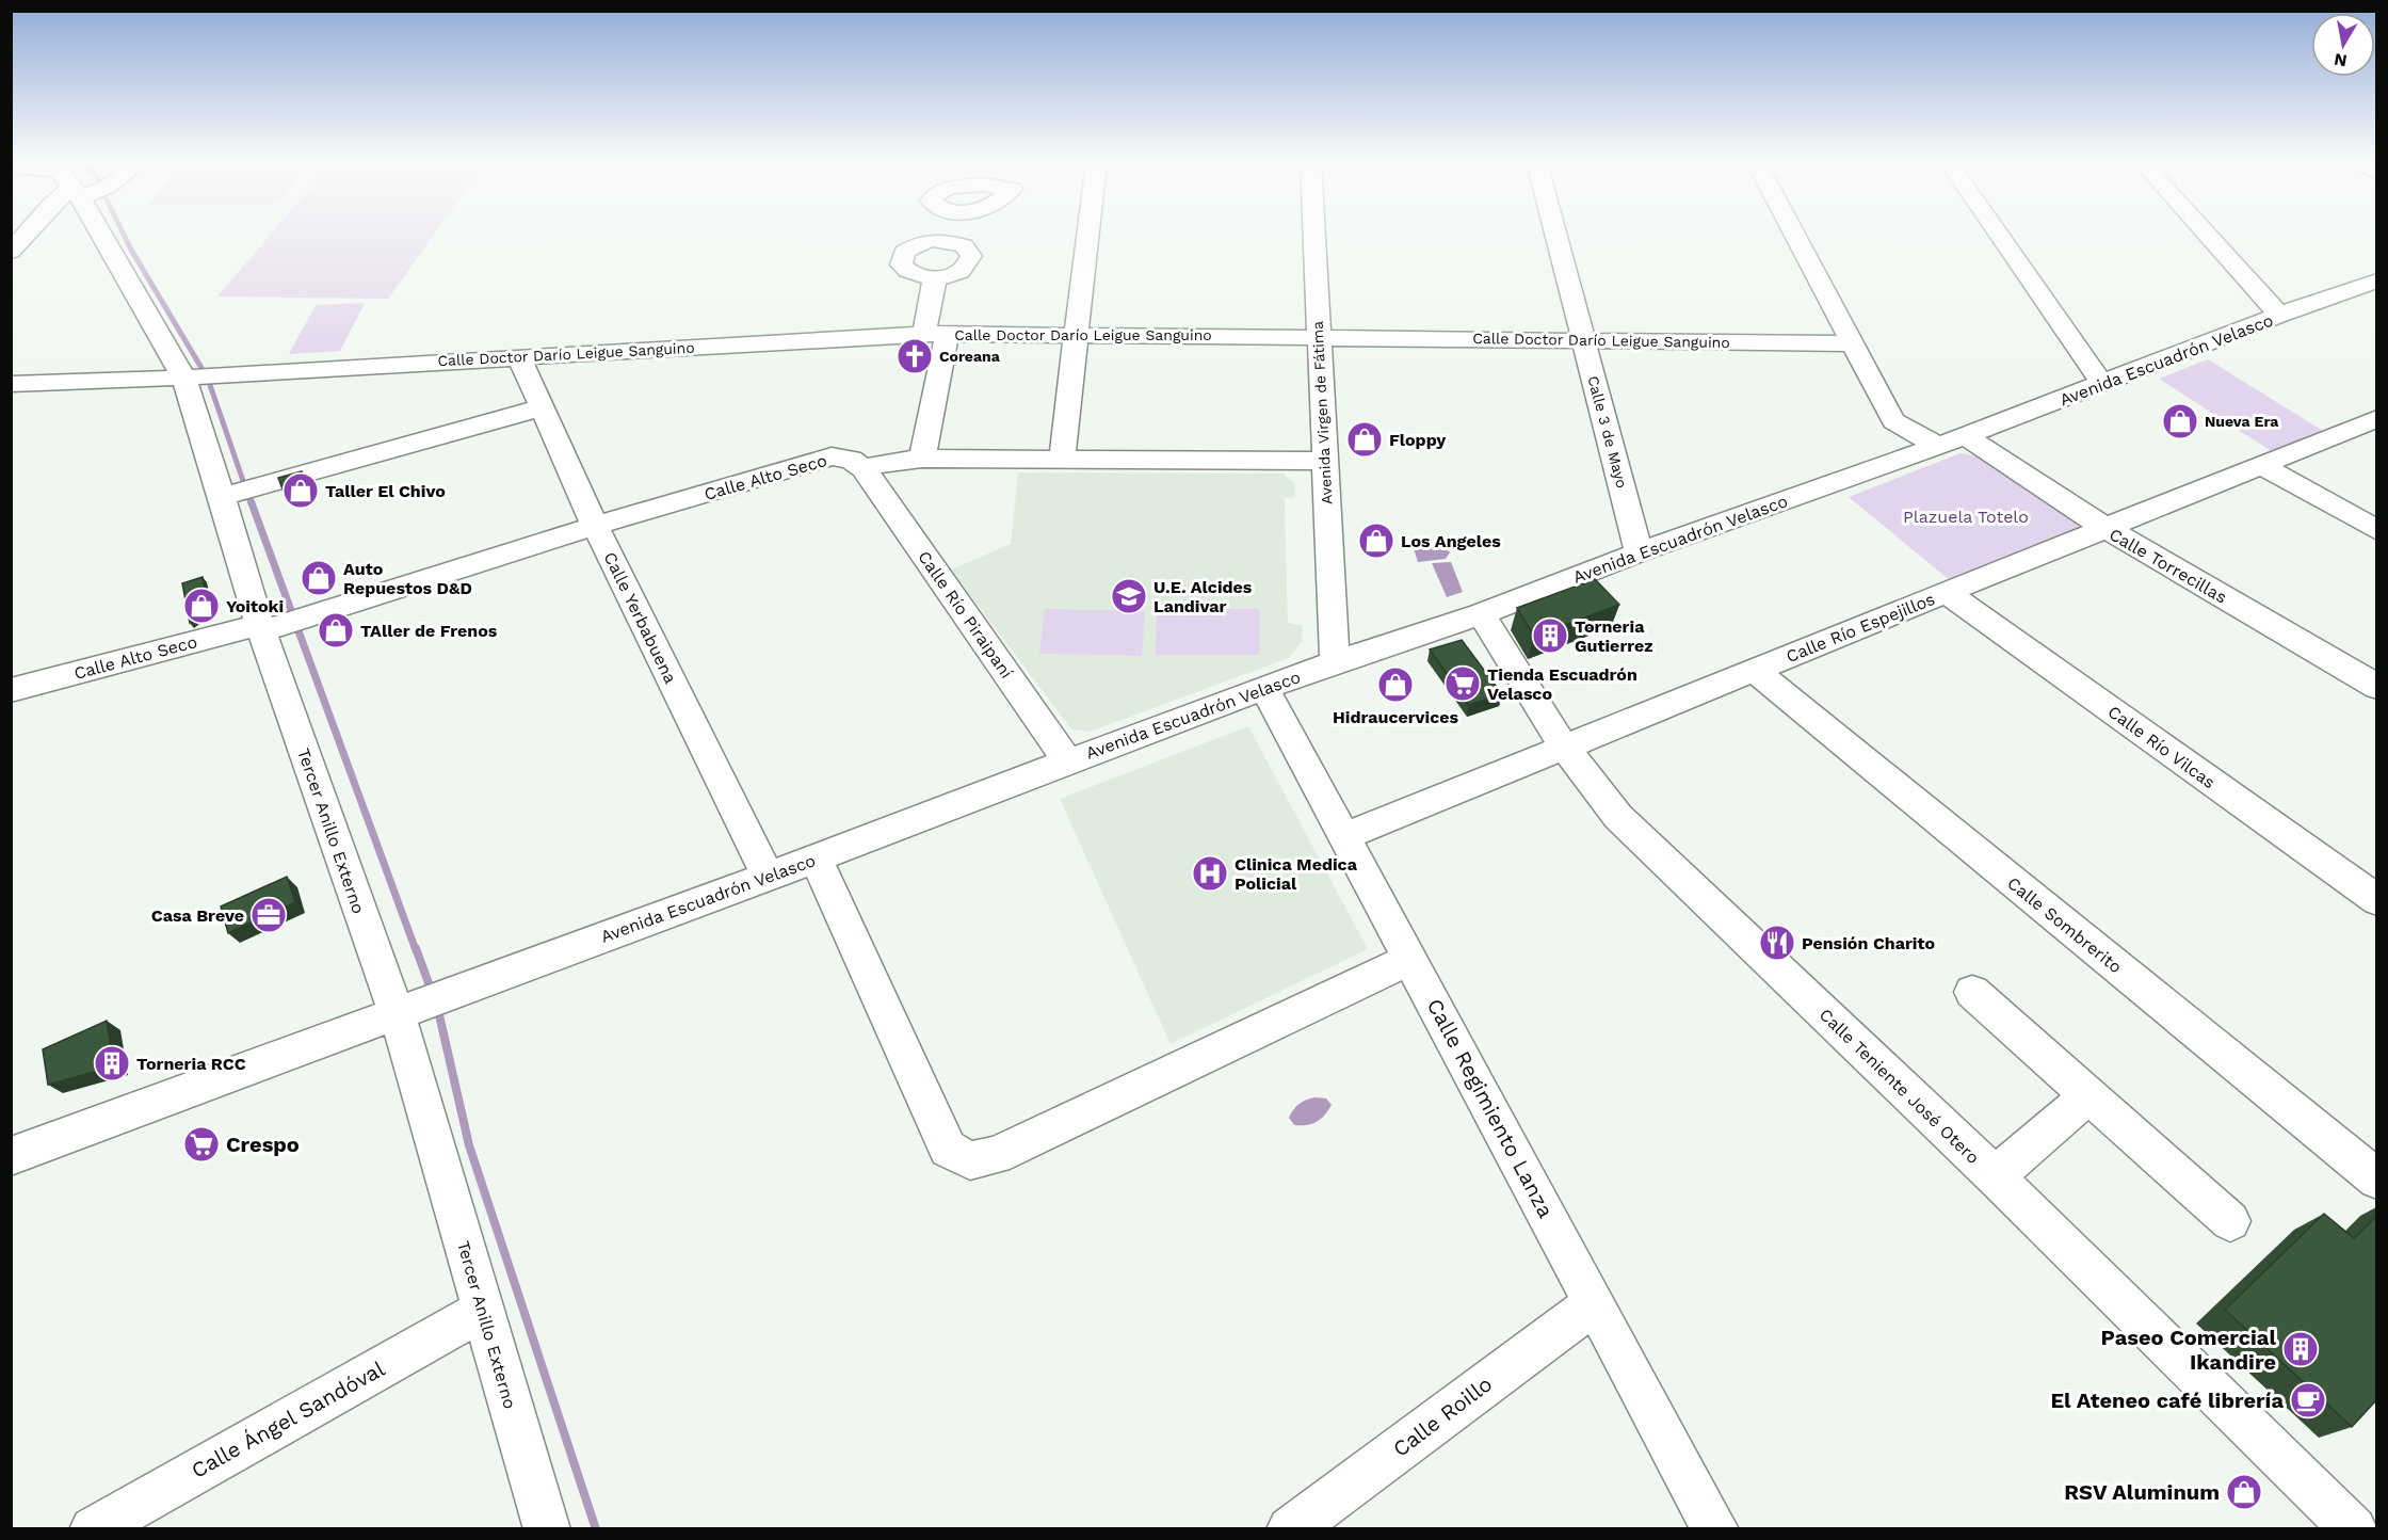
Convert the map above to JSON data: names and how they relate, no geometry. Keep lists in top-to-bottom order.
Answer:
{
  "streets": {
    "street": [
      "Calle Doctor Darío Leigue Sanguino",
      "Avenida Escuadrón Velasco",
      "Avenida Virgen de Fátima",
      "Calle 3 de Mayo",
      "Calle Alto Seco",
      "Calle Torrecillas",
      "Calle Río Piraipaní",
      "Calle Yerbabuena",
      "Calle Río Espejillos",
      "Calle Río Vilcas",
      "Tercer Anillo Externo",
      "Calle Sombrerito",
      "Calle Teniente José Otero",
      "Calle Regimiento Lanza",
      "Calle Roillo",
      "Calle Ángel Sandóval"
    ]
  },
  "crossings": [
    ["Calle Doctor Darío Leigue Sanguino", "Avenida Virgen de Fátima"],
    ["Calle Doctor Darío Leigue Sanguino", "Calle 3 de Mayo"],
    ["Calle Doctor Darío Leigue Sanguino", "Calle Yerbabuena"],
    ["Calle Doctor Darío Leigue Sanguino", "Tercer Anillo Externo"],
    ["Avenida Escuadrón Velasco", "Avenida Virgen de Fátima"],
    ["Avenida Escuadrón Velasco", "Calle 3 de Mayo"],
    ["Avenida Escuadrón Velasco", "Calle Torrecillas"],
    ["Avenida Escuadrón Velasco", "Calle Río Piraipaní"],
    ["Avenida Escuadrón Velasco", "Calle Yerbabuena"],
    ["Avenida Escuadrón Velasco", "Tercer Anillo Externo"],
    ["Avenida Escuadrón Velasco", "Calle Teniente José Otero"],
    ["Avenida Escuadrón Velasco", "Calle Regimiento Lanza"],
    ["Calle Alto Seco", "Calle Río Piraipaní"],
    ["Calle Alto Seco", "Calle Yerbabuena"],
    ["Calle Alto Seco", "Tercer Anillo Externo"],
    ["Calle Torrecillas", "Calle Río Espejillos"],
    ["Calle Río Espejillos", "Calle Río Vilcas"],
    ["Calle Río Espejillos", "Calle Sombrerito"],
    ["Calle Río Espejillos", "Calle Teniente José Otero"],
    ["Calle Río Espejillos", "Calle Regimiento Lanza"],
    ["Tercer Anillo Externo", "Calle Ángel Sandóval"],
    ["Calle Regimiento Lanza", "Calle Roillo"]
  ],
  "parks": ["Plazuela Totelo"],
  "places": {
    "church": ["Coreana"],
    "shop": [
      "Nueva Era",
      "Floppy",
      "Taller El Chivo",
      "Los Angeles",
      "Auto Repuestos D&D",
      "Yoitoki",
      "TAller de Frenos",
      "Hidraucervices",
      "RSV Aluminum"
    ],
    "school or university": ["U.E. Alcides Landivar"],
    "building": ["Torneria Gutierrez", "Torneria RCC", "Paseo Comercial Ikandire"],
    "supermarket": ["Tienda Escuadrón Velasco", "Crespo"],
    "hospital": ["Clinica Medica Policial"],
    "office": ["Casa Breve"],
    "restaurant": ["Pensión Charito"],
    "cafe": ["El Ateneo café librería"]
  },
  "north": "bottom"
}
